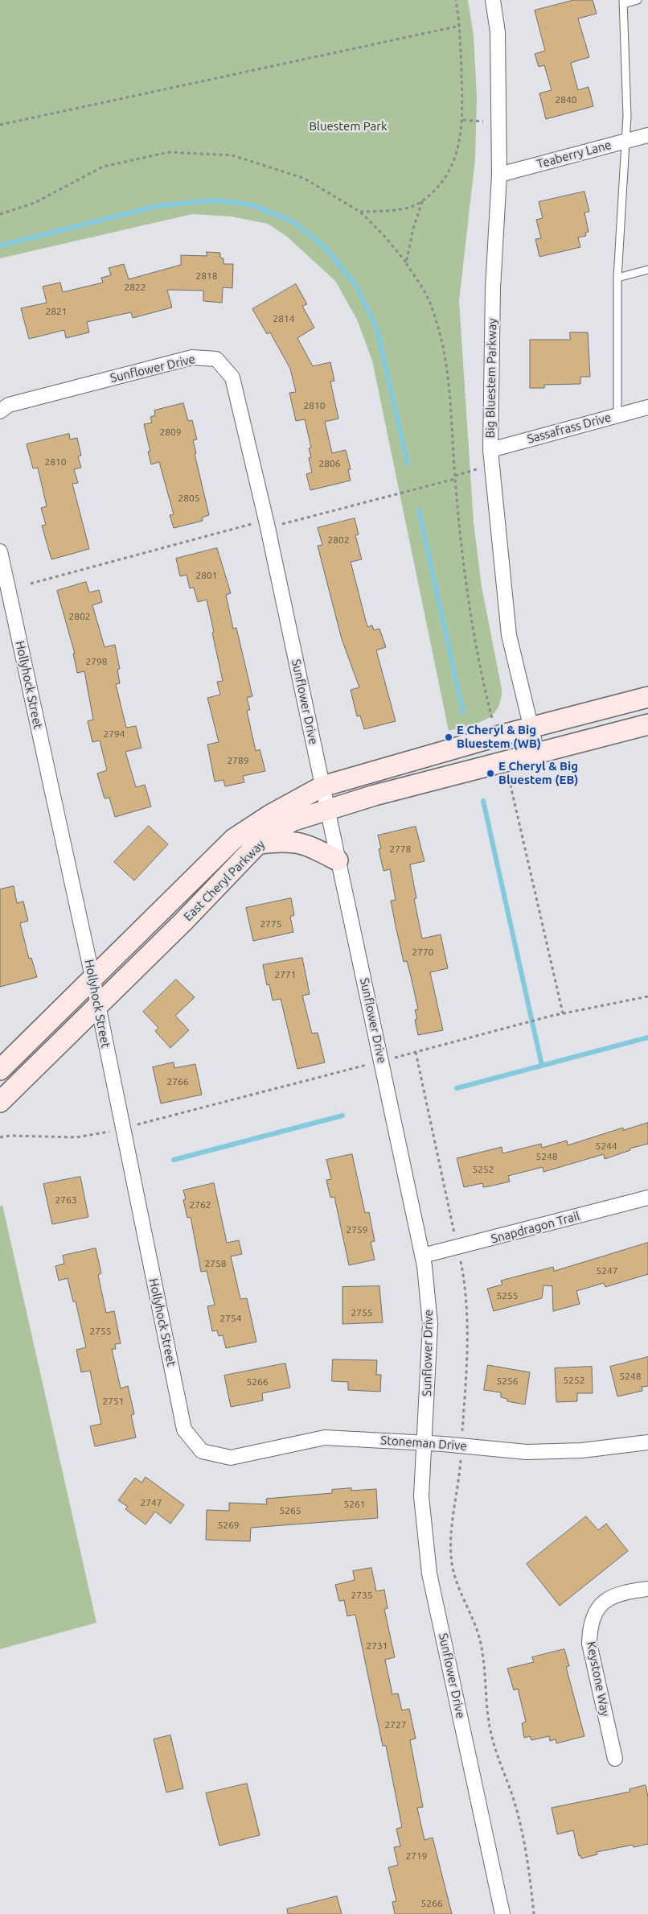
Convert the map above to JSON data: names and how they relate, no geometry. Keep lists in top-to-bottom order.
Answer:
{
  "streets": {
    "street": [
      "Teaberry Lane",
      "Sunflower Drive",
      "Big Bluestem Parkway",
      "Sassafrass Drive",
      "Hollyhock Street",
      "East Cheryl Parkway",
      "Snapdragon Trail",
      "Stoneman Drive",
      "Keystone Way"
    ]
  },
  "crossings": [
    ["Teaberry Lane", "Big Bluestem Parkway"],
    ["Sunflower Drive", "East Cheryl Parkway"],
    ["Sunflower Drive", "Snapdragon Trail"],
    ["Sunflower Drive", "Stoneman Drive"],
    ["Big Bluestem Parkway", "Sassafrass Drive"],
    ["Big Bluestem Parkway", "East Cheryl Parkway"],
    ["Hollyhock Street", "East Cheryl Parkway"],
    ["Hollyhock Street", "Stoneman Drive"]
  ],
  "parks": ["Bluestem Park"],
  "places": ["E Cheryl & Big Bluestem (WB)", "E Cheryl & Big Bluestem (EB)"],
  "house_numbers": [
    "2840",
    "2818",
    "2822",
    "2821",
    "2814",
    "2810",
    "2809",
    "2810",
    "2806",
    "2805",
    "2802",
    "2801",
    "2802",
    "2798",
    "2794",
    "2789",
    "2778",
    "2775",
    "2770",
    "2771",
    "2766",
    "5244",
    "5248",
    "5252",
    "2763",
    "2762",
    "2759",
    "2758",
    "5247",
    "5255",
    "2755",
    "2754",
    "2755",
    "5248",
    "5252",
    "5256",
    "5266",
    "2751",
    "2747",
    "5261",
    "5265",
    "5269",
    "2735",
    "2731",
    "2727",
    "2719",
    "5266"
  ]
}
